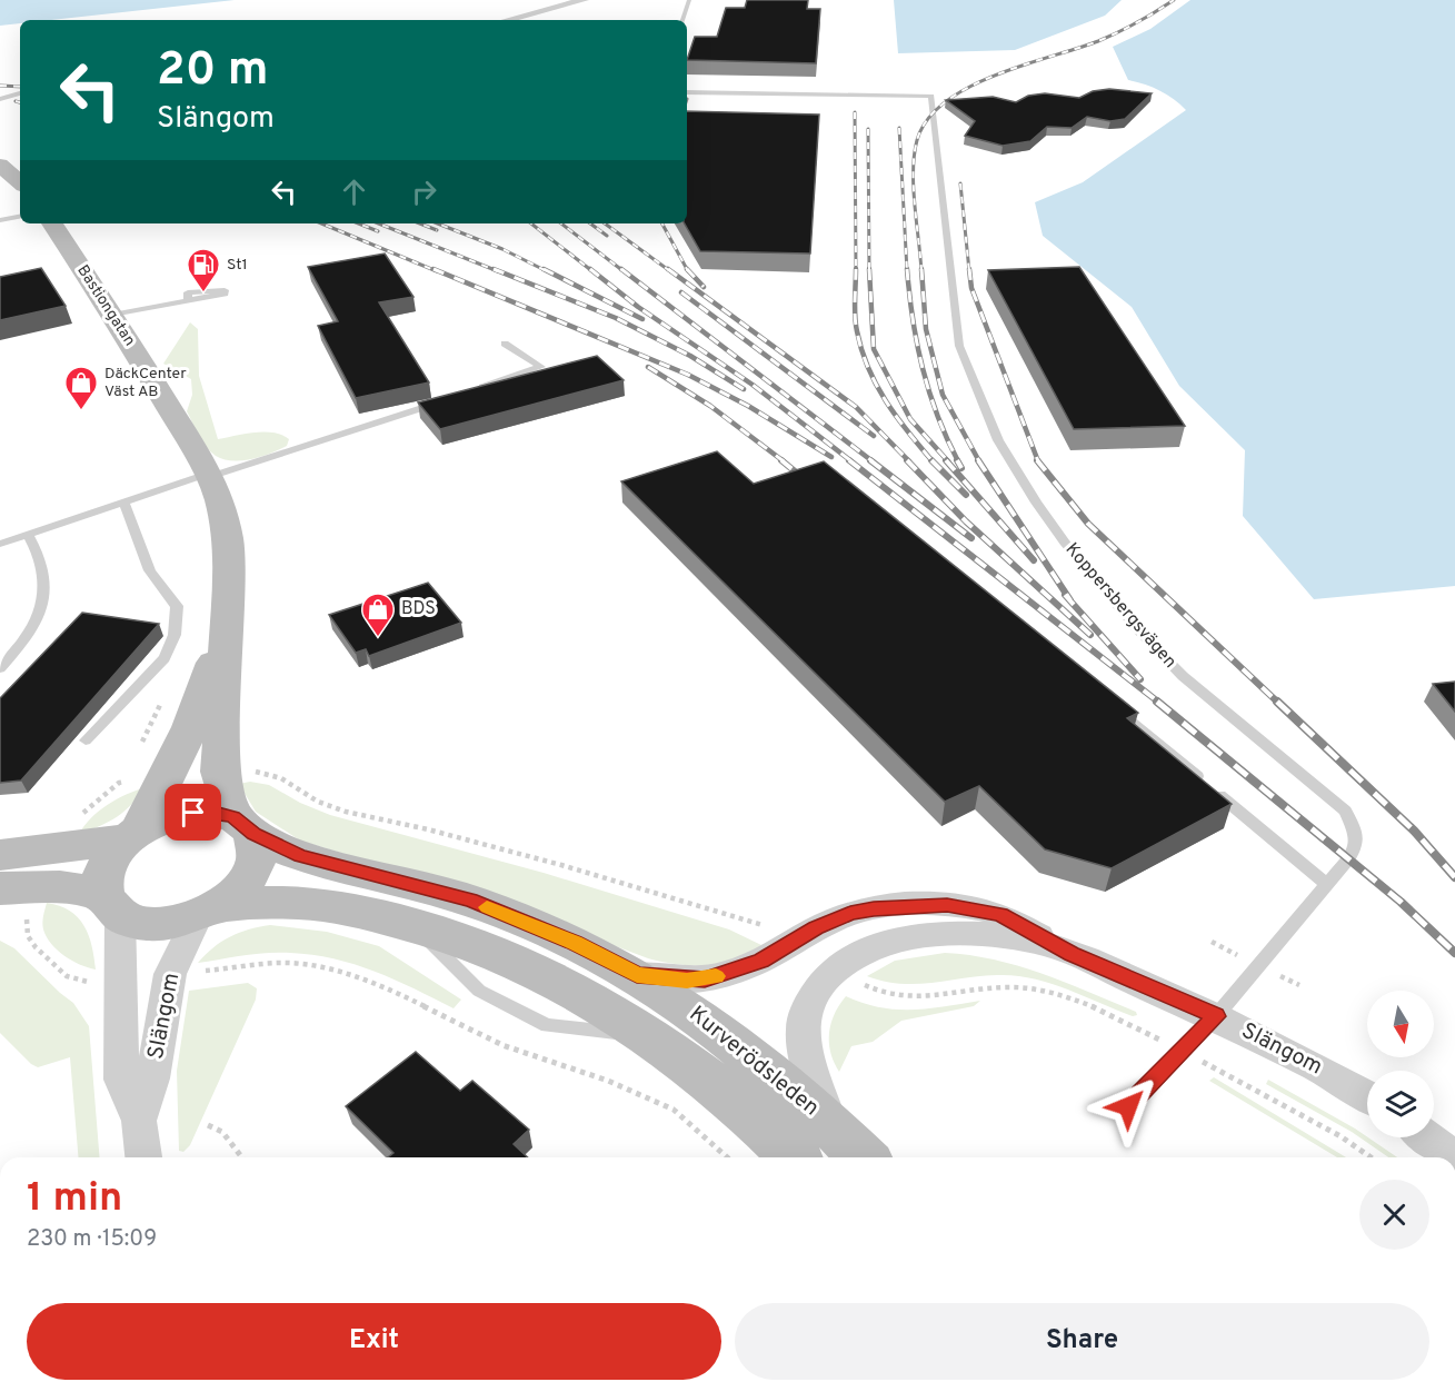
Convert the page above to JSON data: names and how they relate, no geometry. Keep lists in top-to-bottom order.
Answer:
{
  "streets": {
    "main road": ["Bastiongatan", "Kurverödsleden"],
    "street": ["Slängom"],
    "lane": ["Koppersbergsvägen"]
  },
  "crossings": [
    ["Bastiongatan", "Slängom"],
    ["Bastiongatan", "Kurverödsleden"],
    ["Koppersbergsvägen", "Slängom"],
    ["Slängom", "Kurverödsleden"]
  ],
  "places": {
    "fuel station": ["St1"],
    "shop": ["DäckCenter Väst AB", "BDS"]
  },
  "north": "bottom",
  "page": {
    "turn": ["20 m", "Slängom"],
    "heading": ["1 min", "230 m · 15:09"],
    "buttons": ["Exit", "Share"]
  }
}
